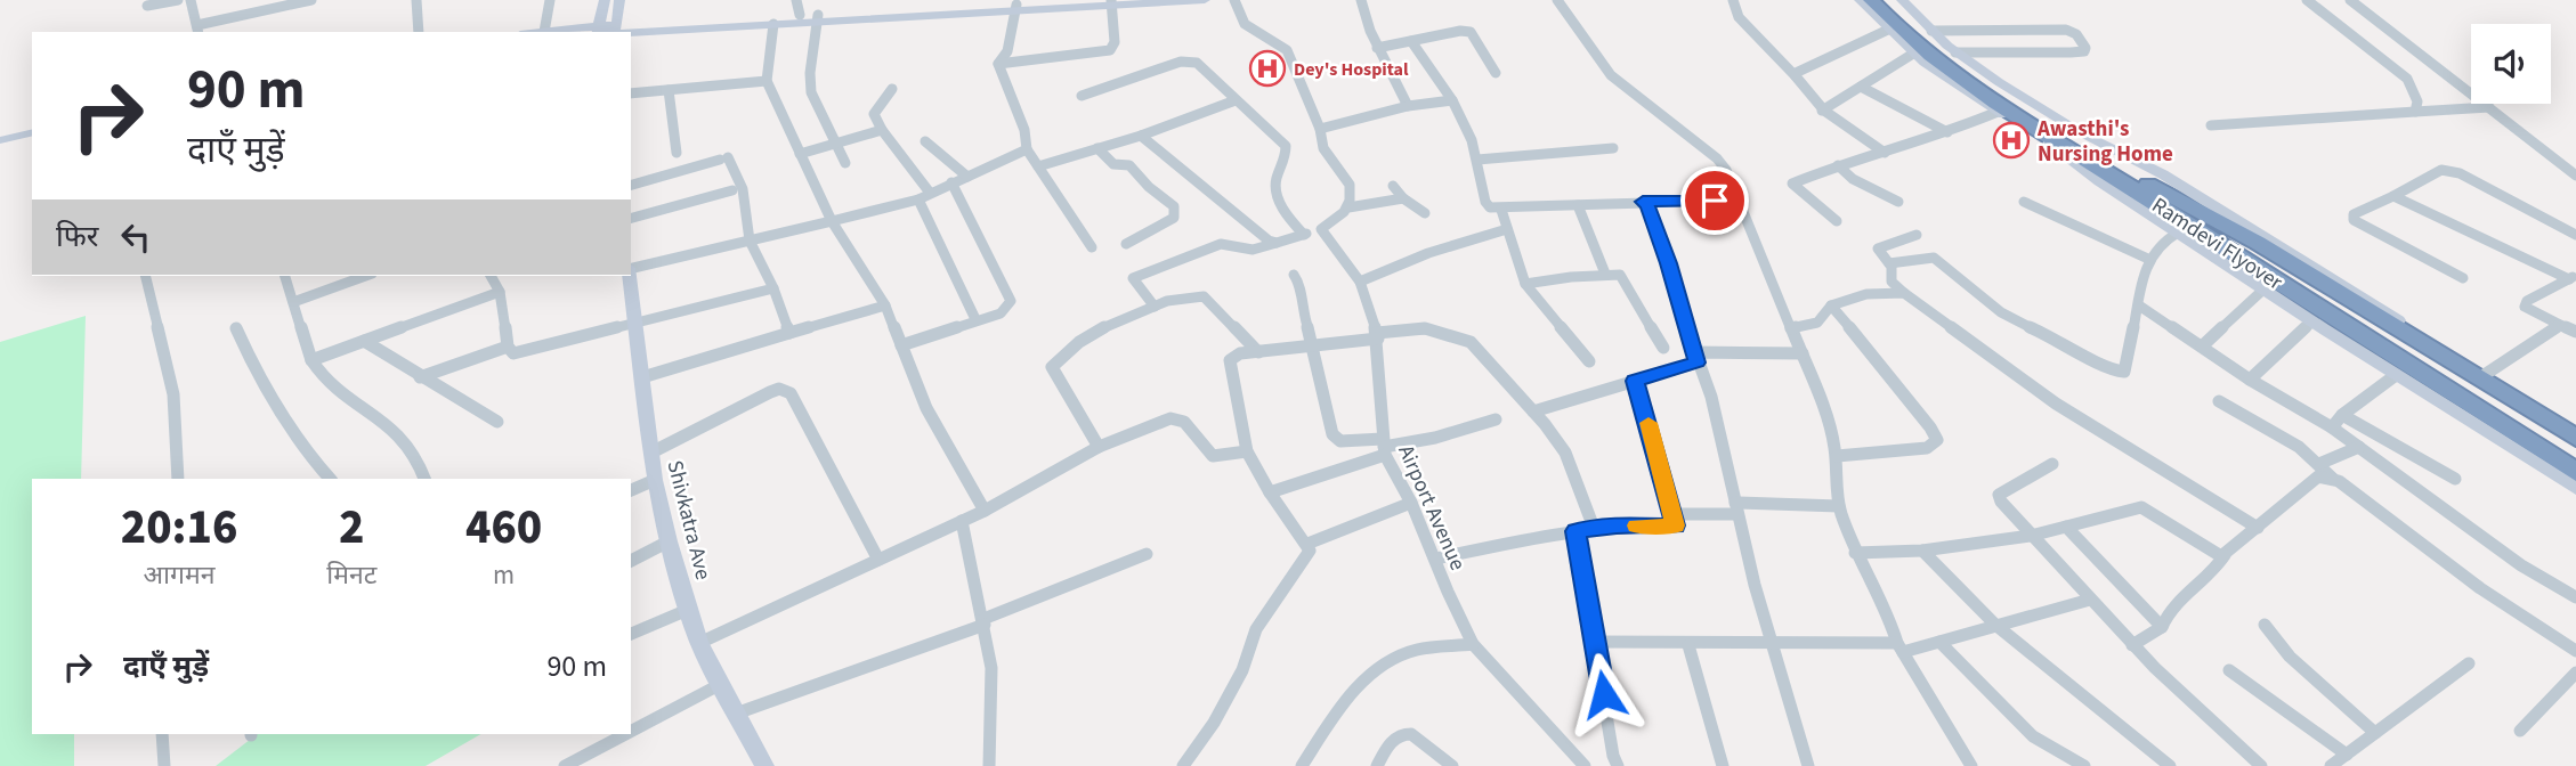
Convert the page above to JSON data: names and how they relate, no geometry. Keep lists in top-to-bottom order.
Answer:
{
  "streets": {
    "highway": ["Ramdevi Flyover"],
    "street": ["Airport Avenue", "Shivkatra Ave"]
  },
  "places": {
    "hospital": ["Dey's Hospital", "Awasthi's Nursing Home"]
  },
  "page": {
    "turn": ["90 m", "दाएँ मुड़ें"],
    "then": "फिर",
    "eta": [
      "20:16",
      "आगमन",
      "2",
      "मिनट",
      "460",
      "m"
    ],
    "list": [
      {
        "name": "दाएँ मुड़ें",
        "value": "90 m"
      }
    ]
  }
}
